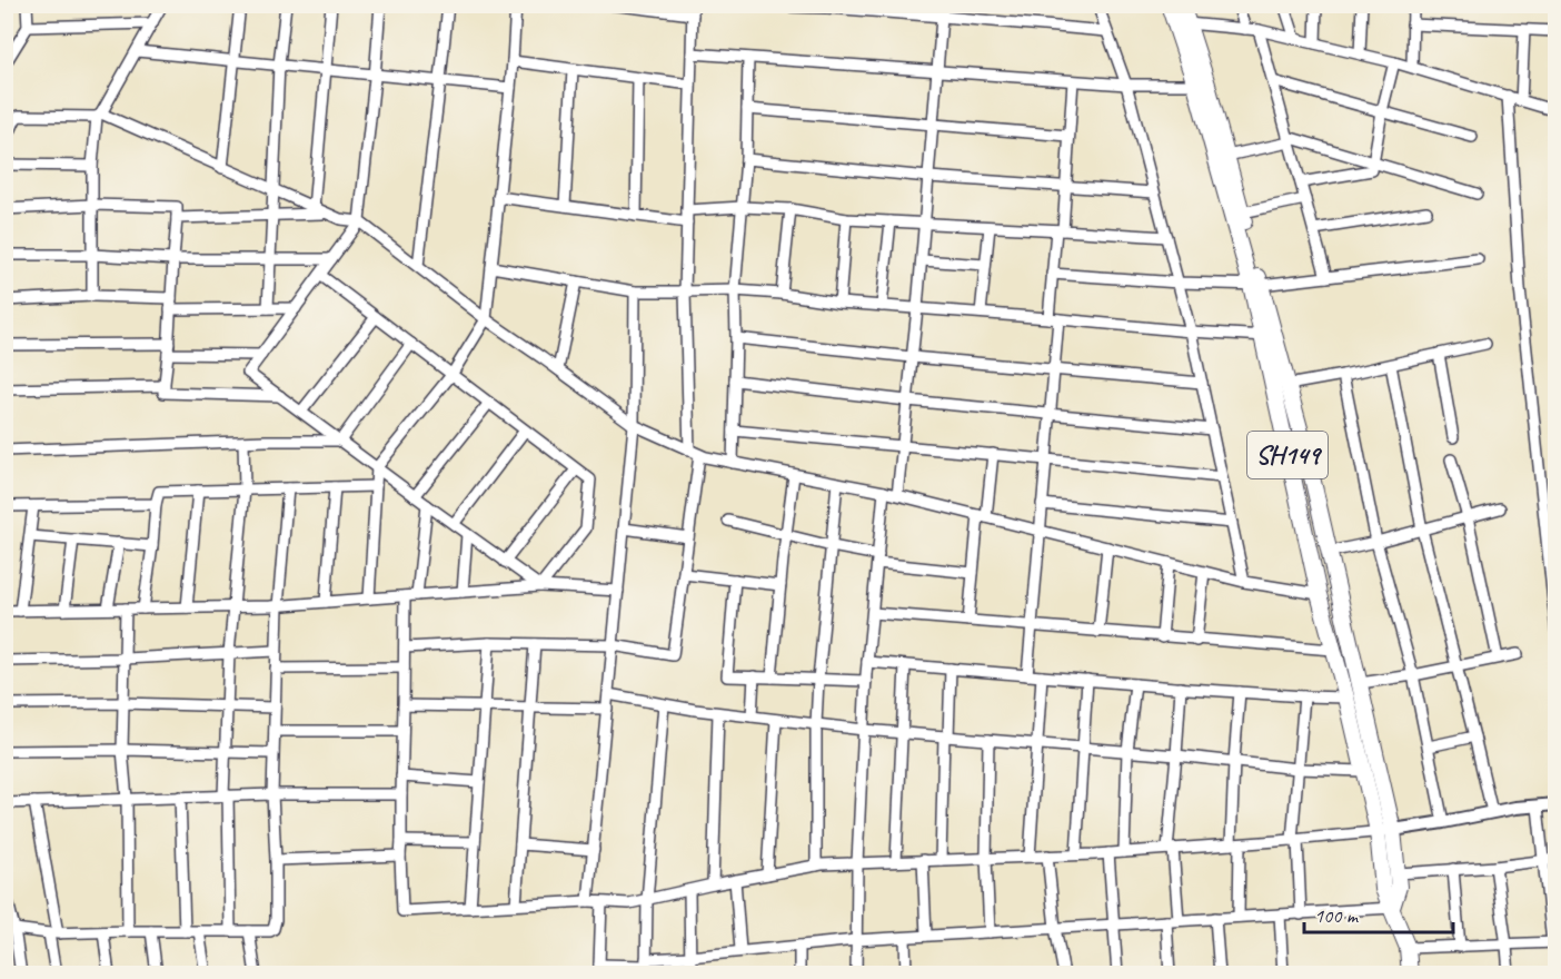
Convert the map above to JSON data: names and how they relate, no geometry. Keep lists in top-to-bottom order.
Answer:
{
  "streets": {
    "main road": ["SH149"]
  },
  "scale_bar": "100 m"
}
